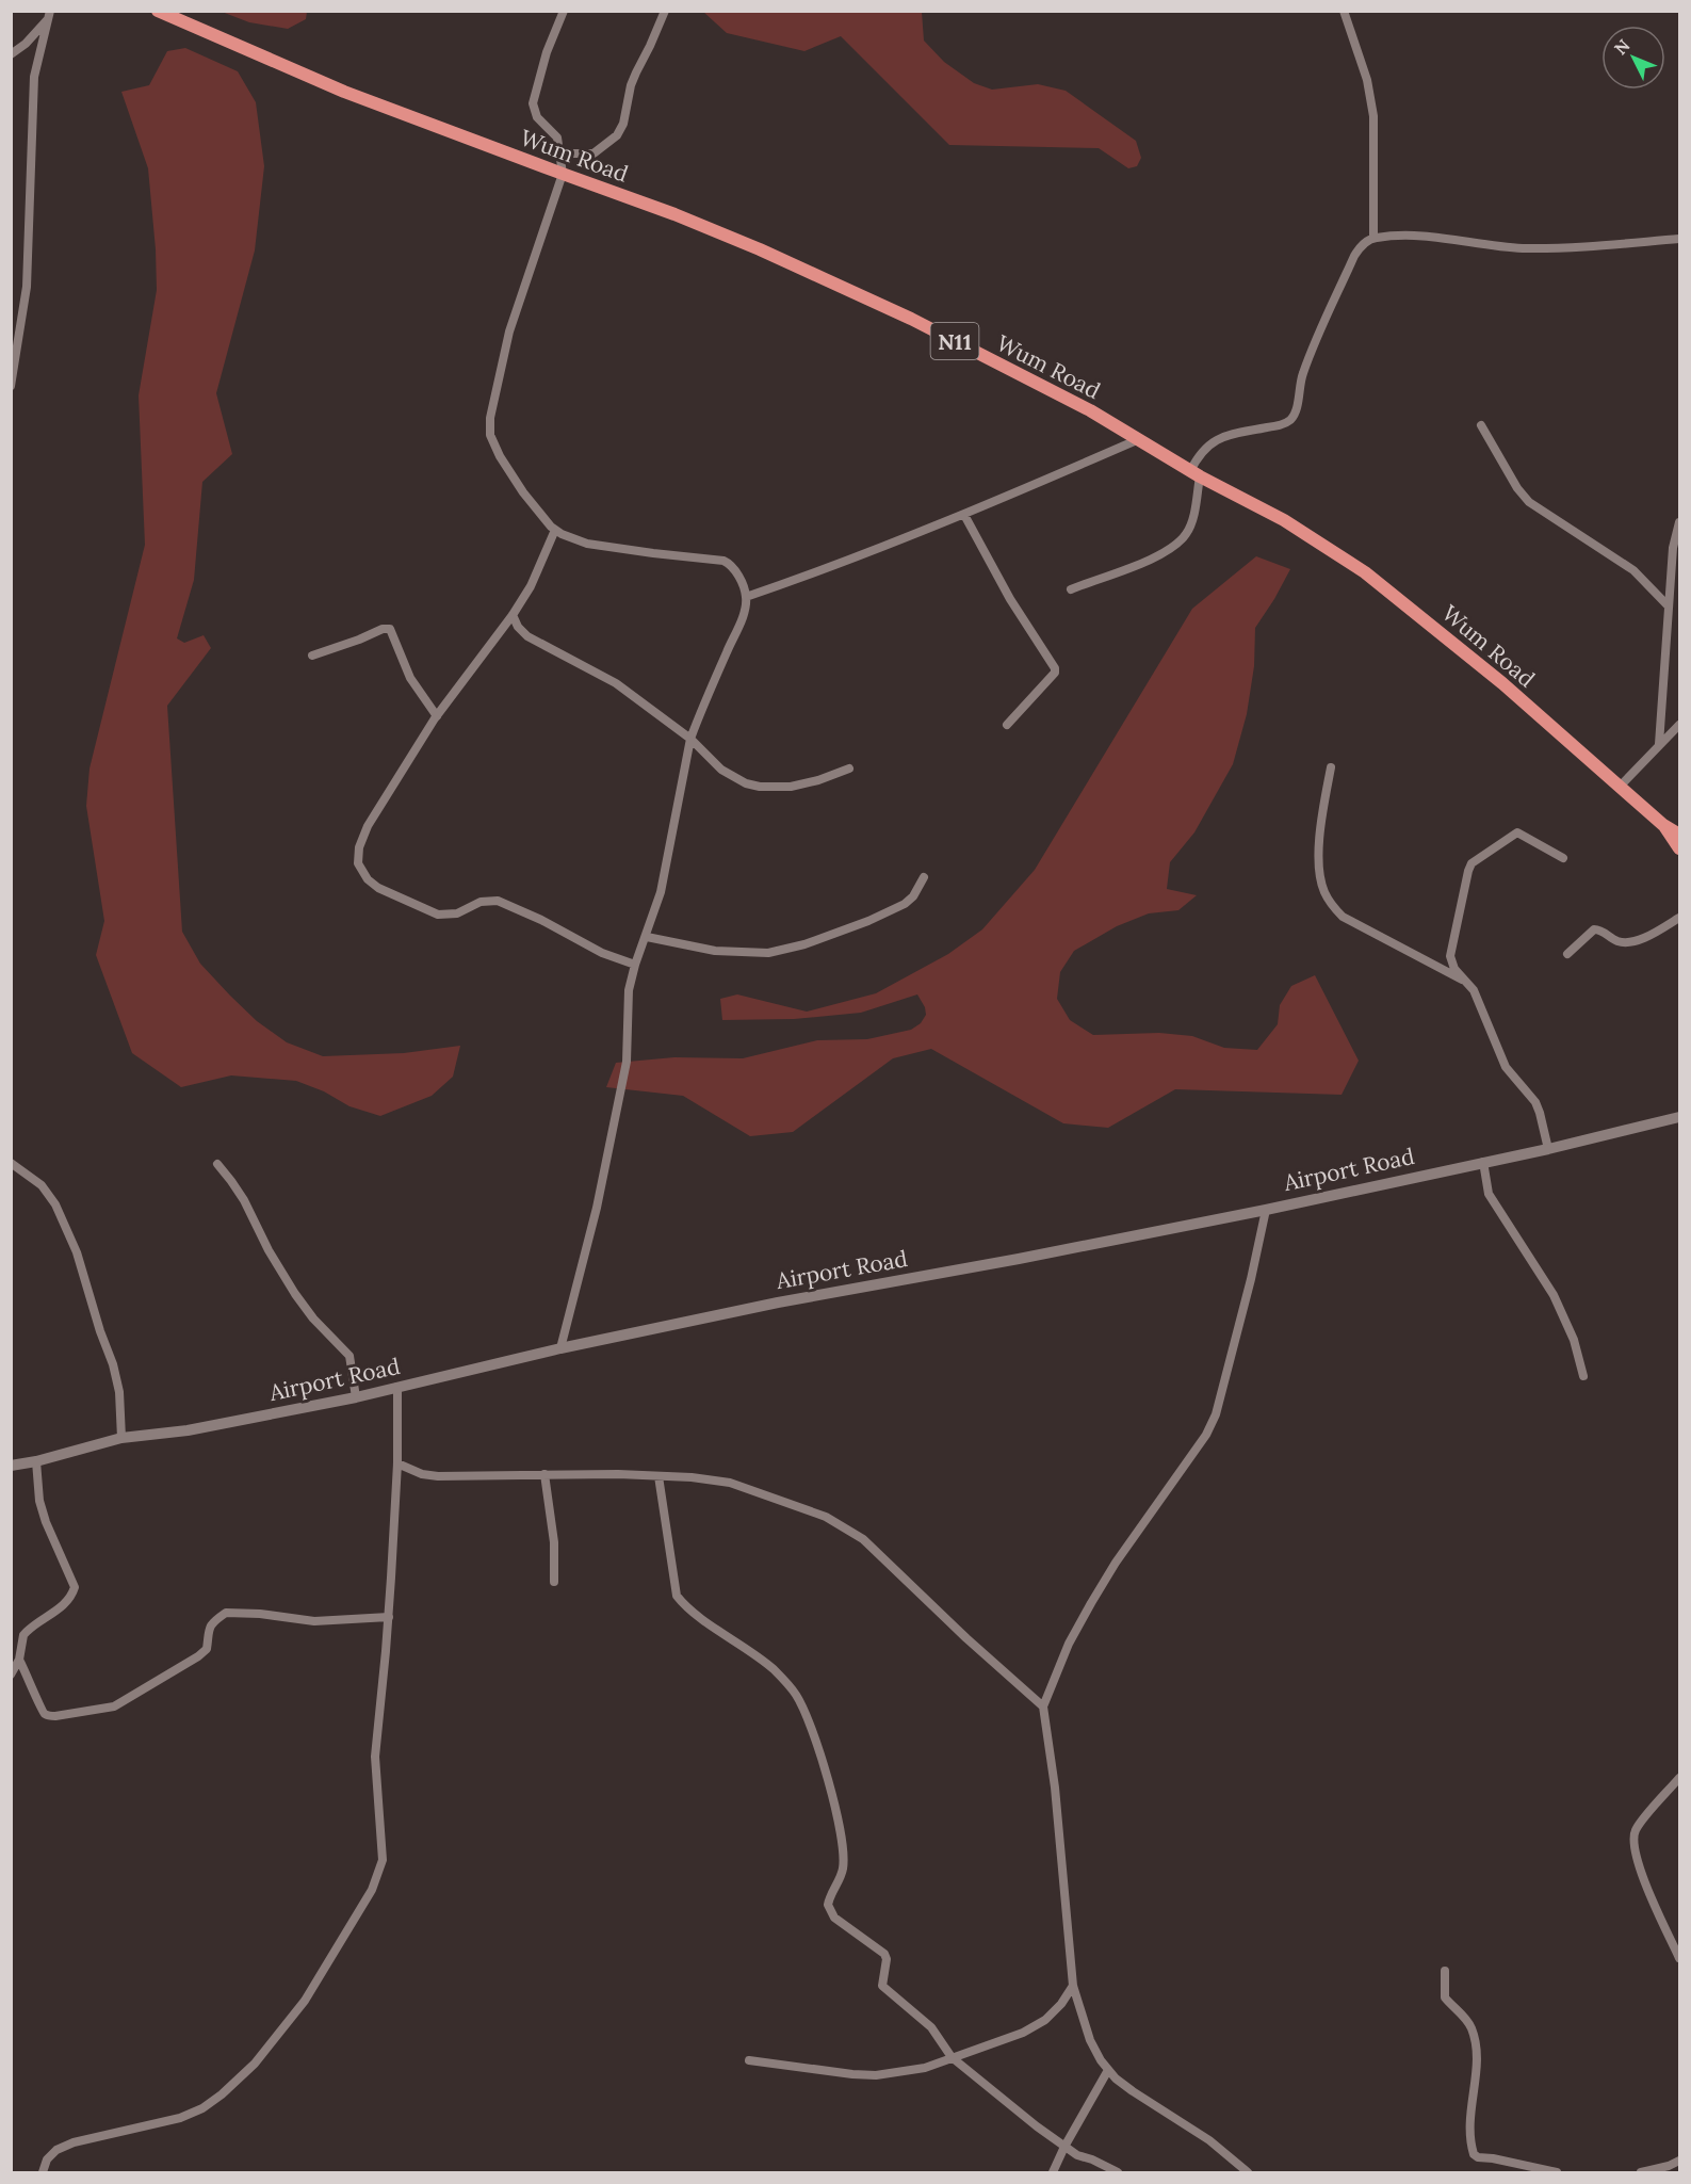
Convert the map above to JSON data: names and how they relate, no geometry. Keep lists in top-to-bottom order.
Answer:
{
  "streets": {
    "highway": ["Wum Road", "N11"],
    "main road": ["Airport Road"]
  },
  "north": "top left"
}
